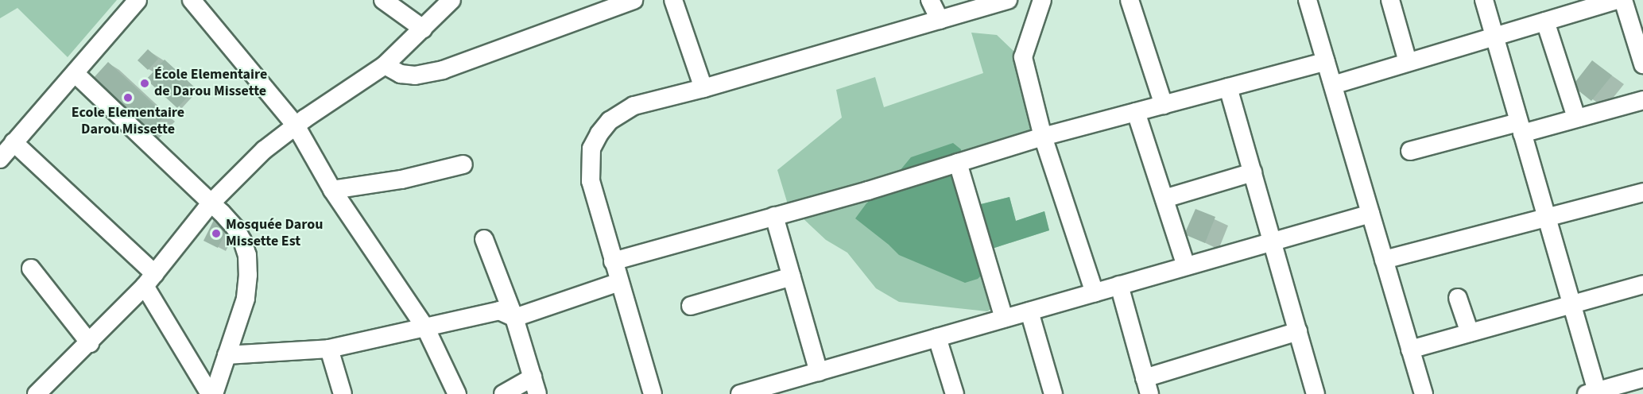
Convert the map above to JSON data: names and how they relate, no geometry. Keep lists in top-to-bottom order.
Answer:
{
  "places": ["École Elementaire de Darou Missette", "Ecole Elementaire Darou Missette", "Mosquée Darou Missette Est"]
}
